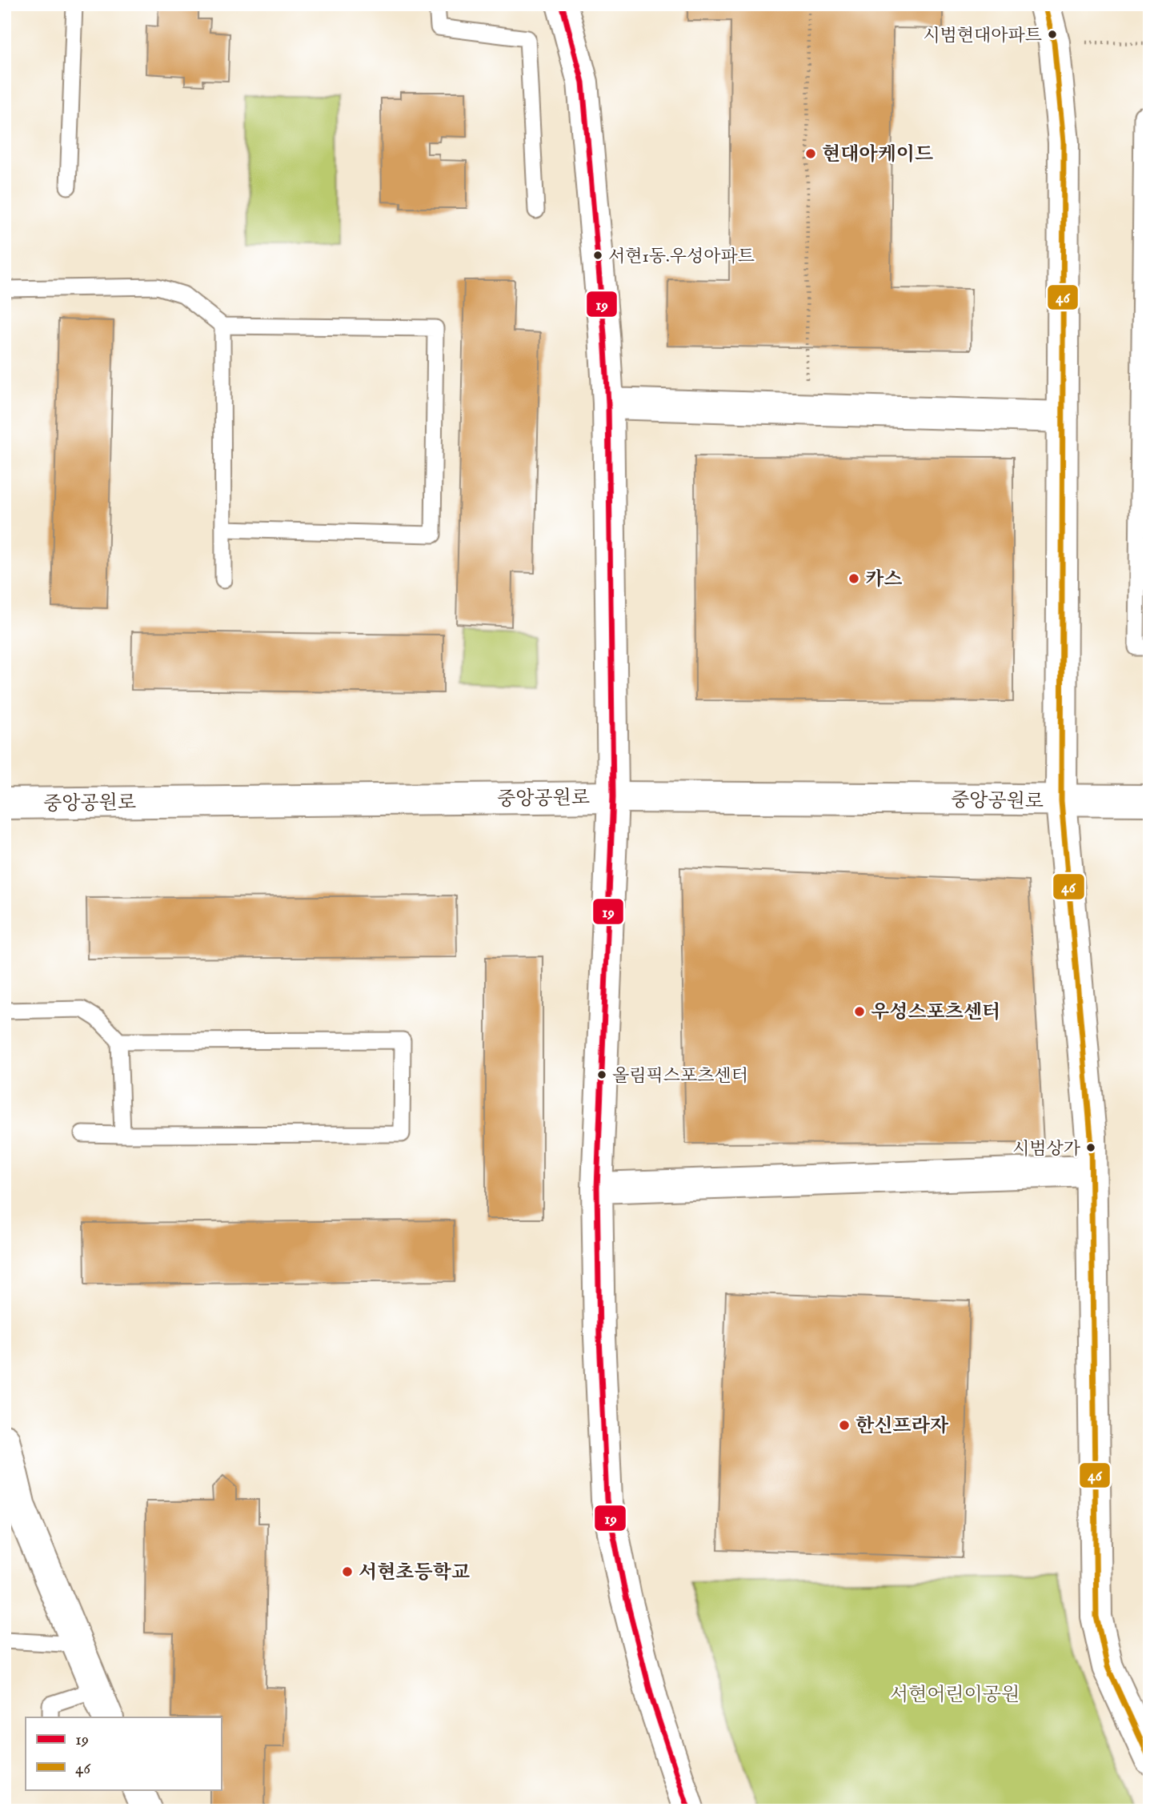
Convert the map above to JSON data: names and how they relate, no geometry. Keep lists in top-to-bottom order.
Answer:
{
  "streets": {
    "street": ["중앙공원로"]
  },
  "parks": ["서현어린이공원"],
  "places": [
    "시범현대아파트",
    "현대아케이드",
    "서현1동.우성아파트",
    "카스",
    "우성스포츠센터",
    "올림픽스포츠센터",
    "시범상가",
    "한신프라자",
    "서현초등학교"
  ],
  "lines": ["transit line 19", "transit line 46"],
  "legend": ["19", "46"]
}
